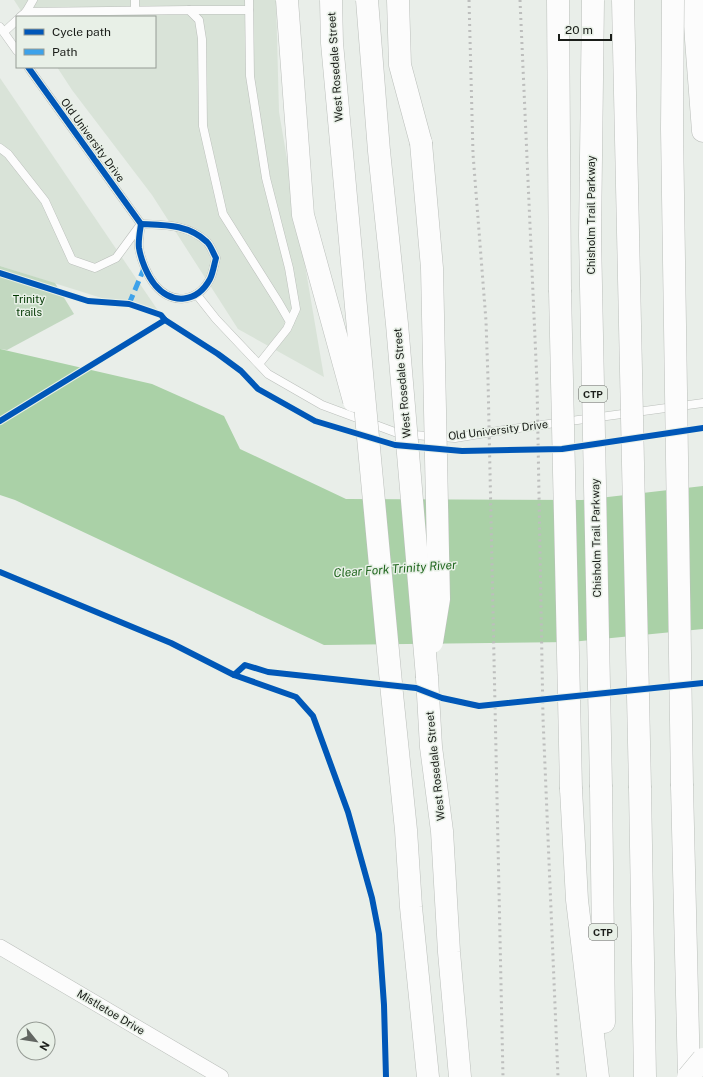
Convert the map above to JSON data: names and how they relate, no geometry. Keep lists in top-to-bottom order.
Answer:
{
  "streets": {
    "main road": ["West Rosedale Street", "Chisholm Trail Parkway", "CTP"],
    "street": ["Mistletoe Drive"],
    "lane": ["Old University Drive"]
  },
  "water": ["Clear Fork Trinity River"],
  "parks": ["Trinity trails"],
  "legend": ["Cycle path", "Path"],
  "scale_bar": "20 m",
  "north": "bottom right"
}
